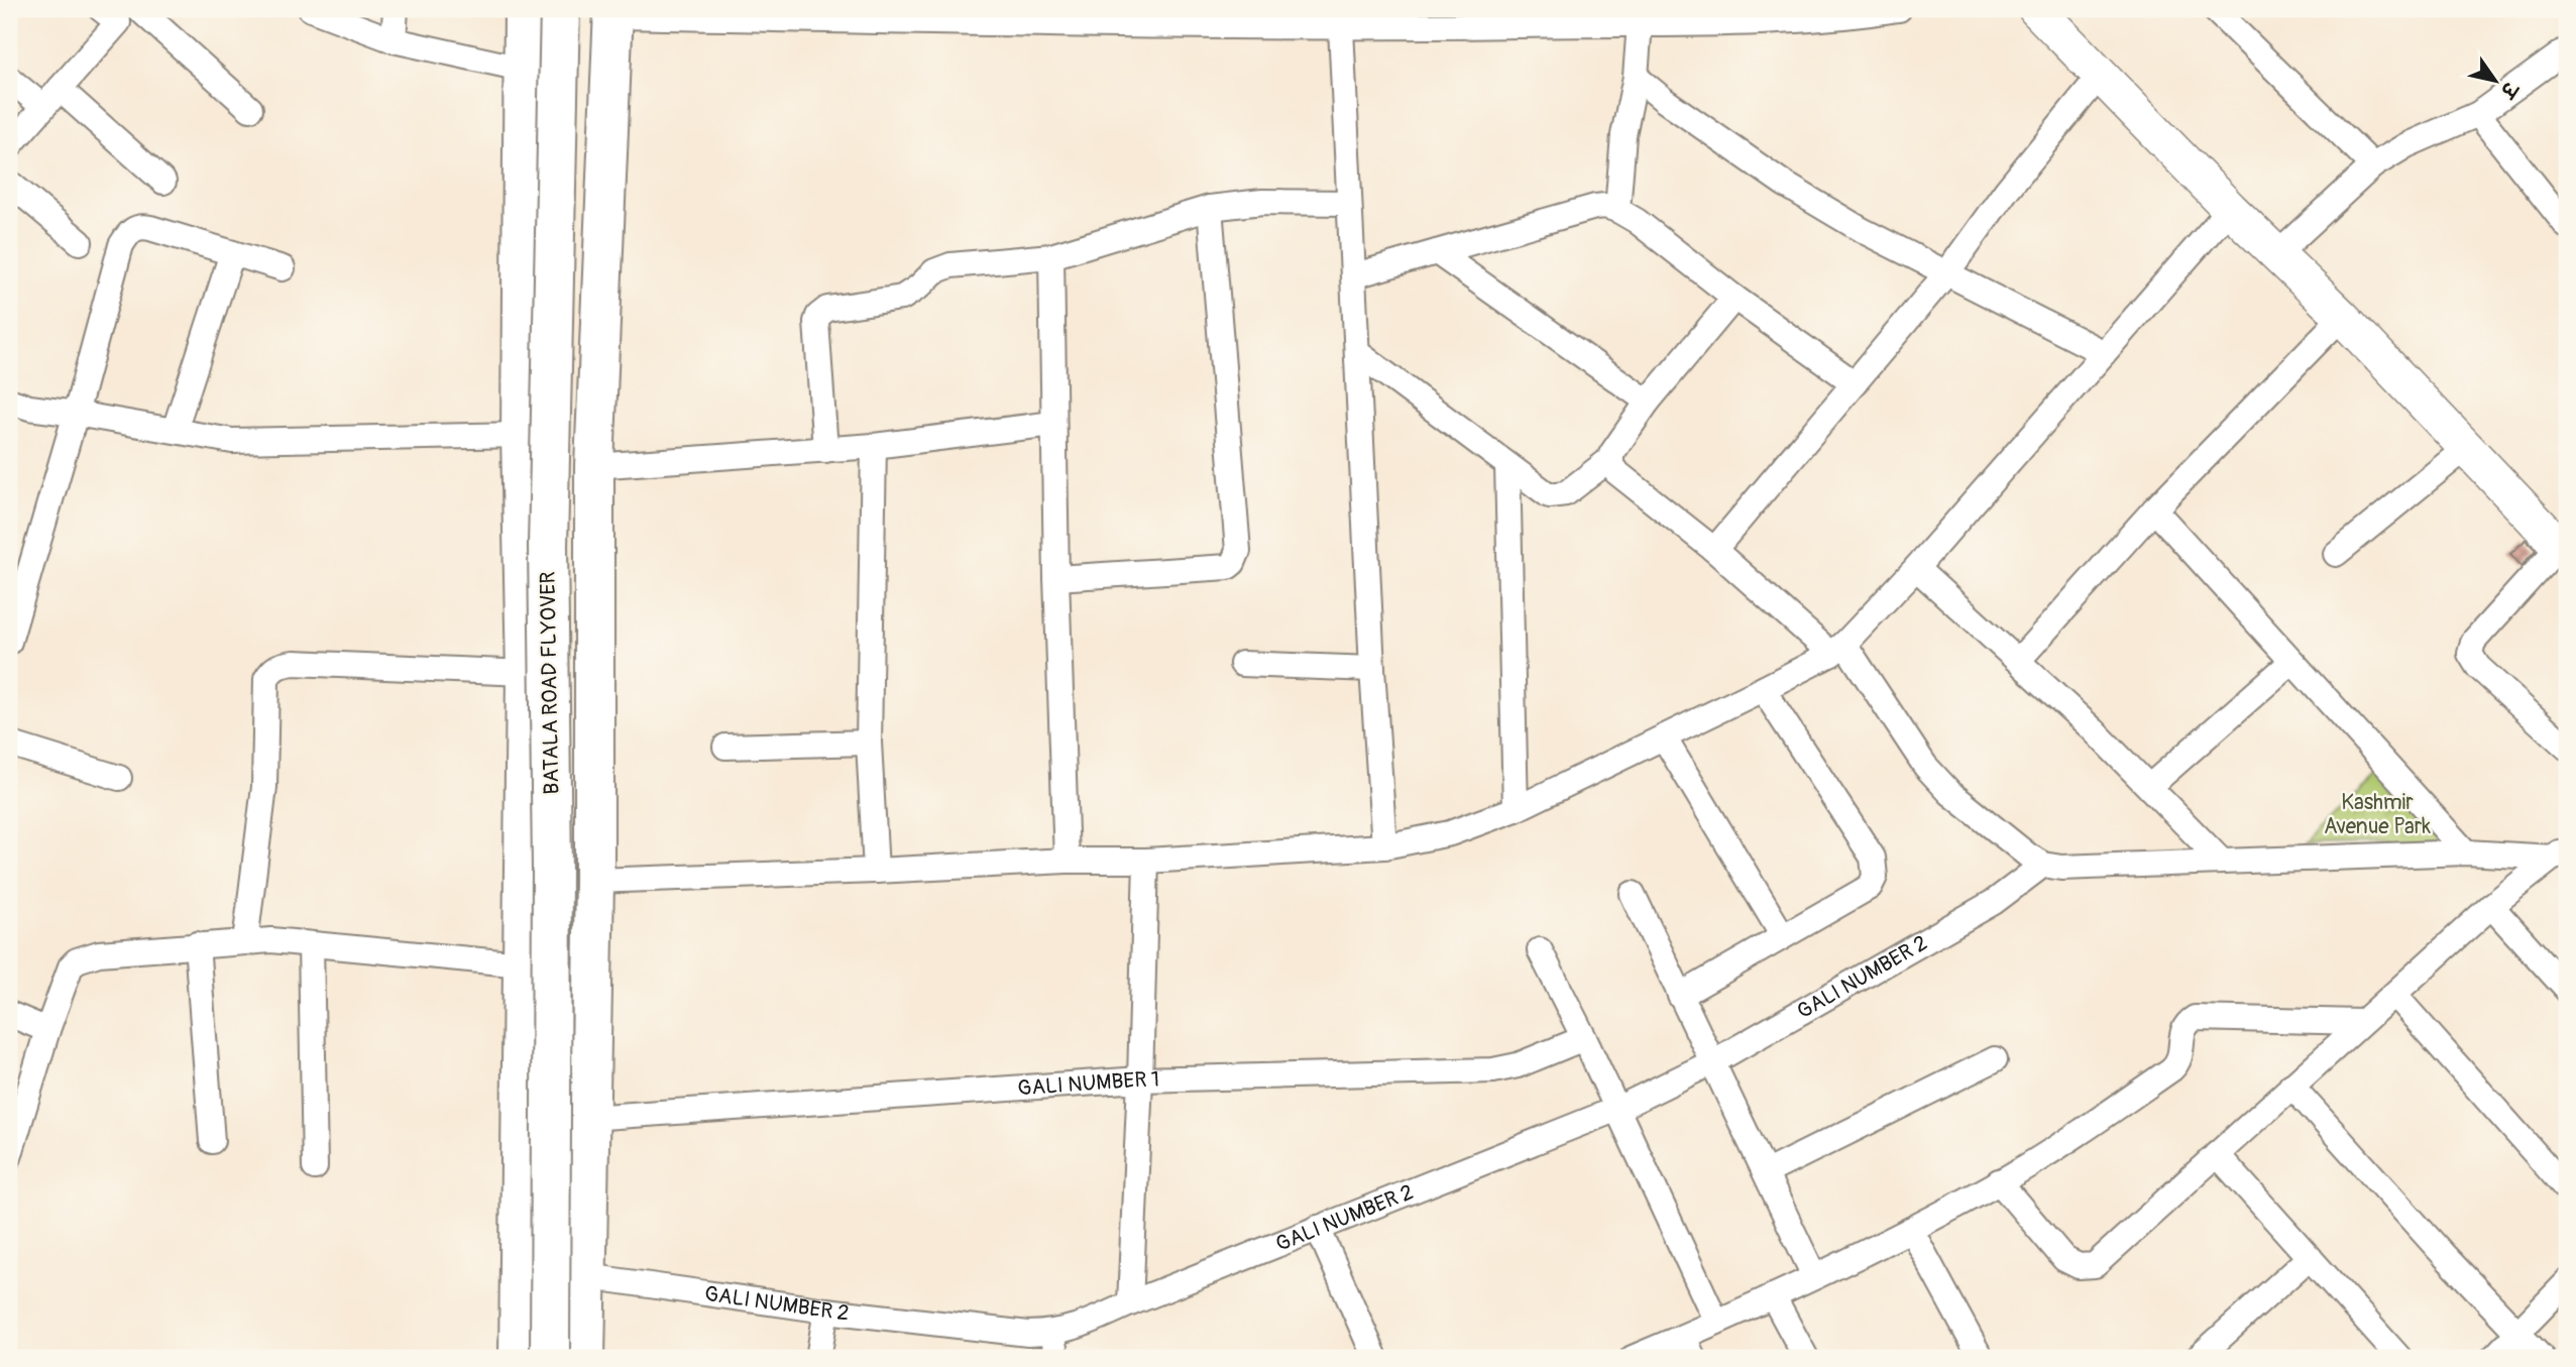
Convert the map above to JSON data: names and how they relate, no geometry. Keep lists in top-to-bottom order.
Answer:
{
  "streets": {
    "main road": ["BATALA ROAD FLYOVER"],
    "street": ["GALI NUMBER 2", "GALI NUMBER 1"]
  },
  "parks": ["Kashmir Avenue Park"],
  "north": "bottom right"
}
